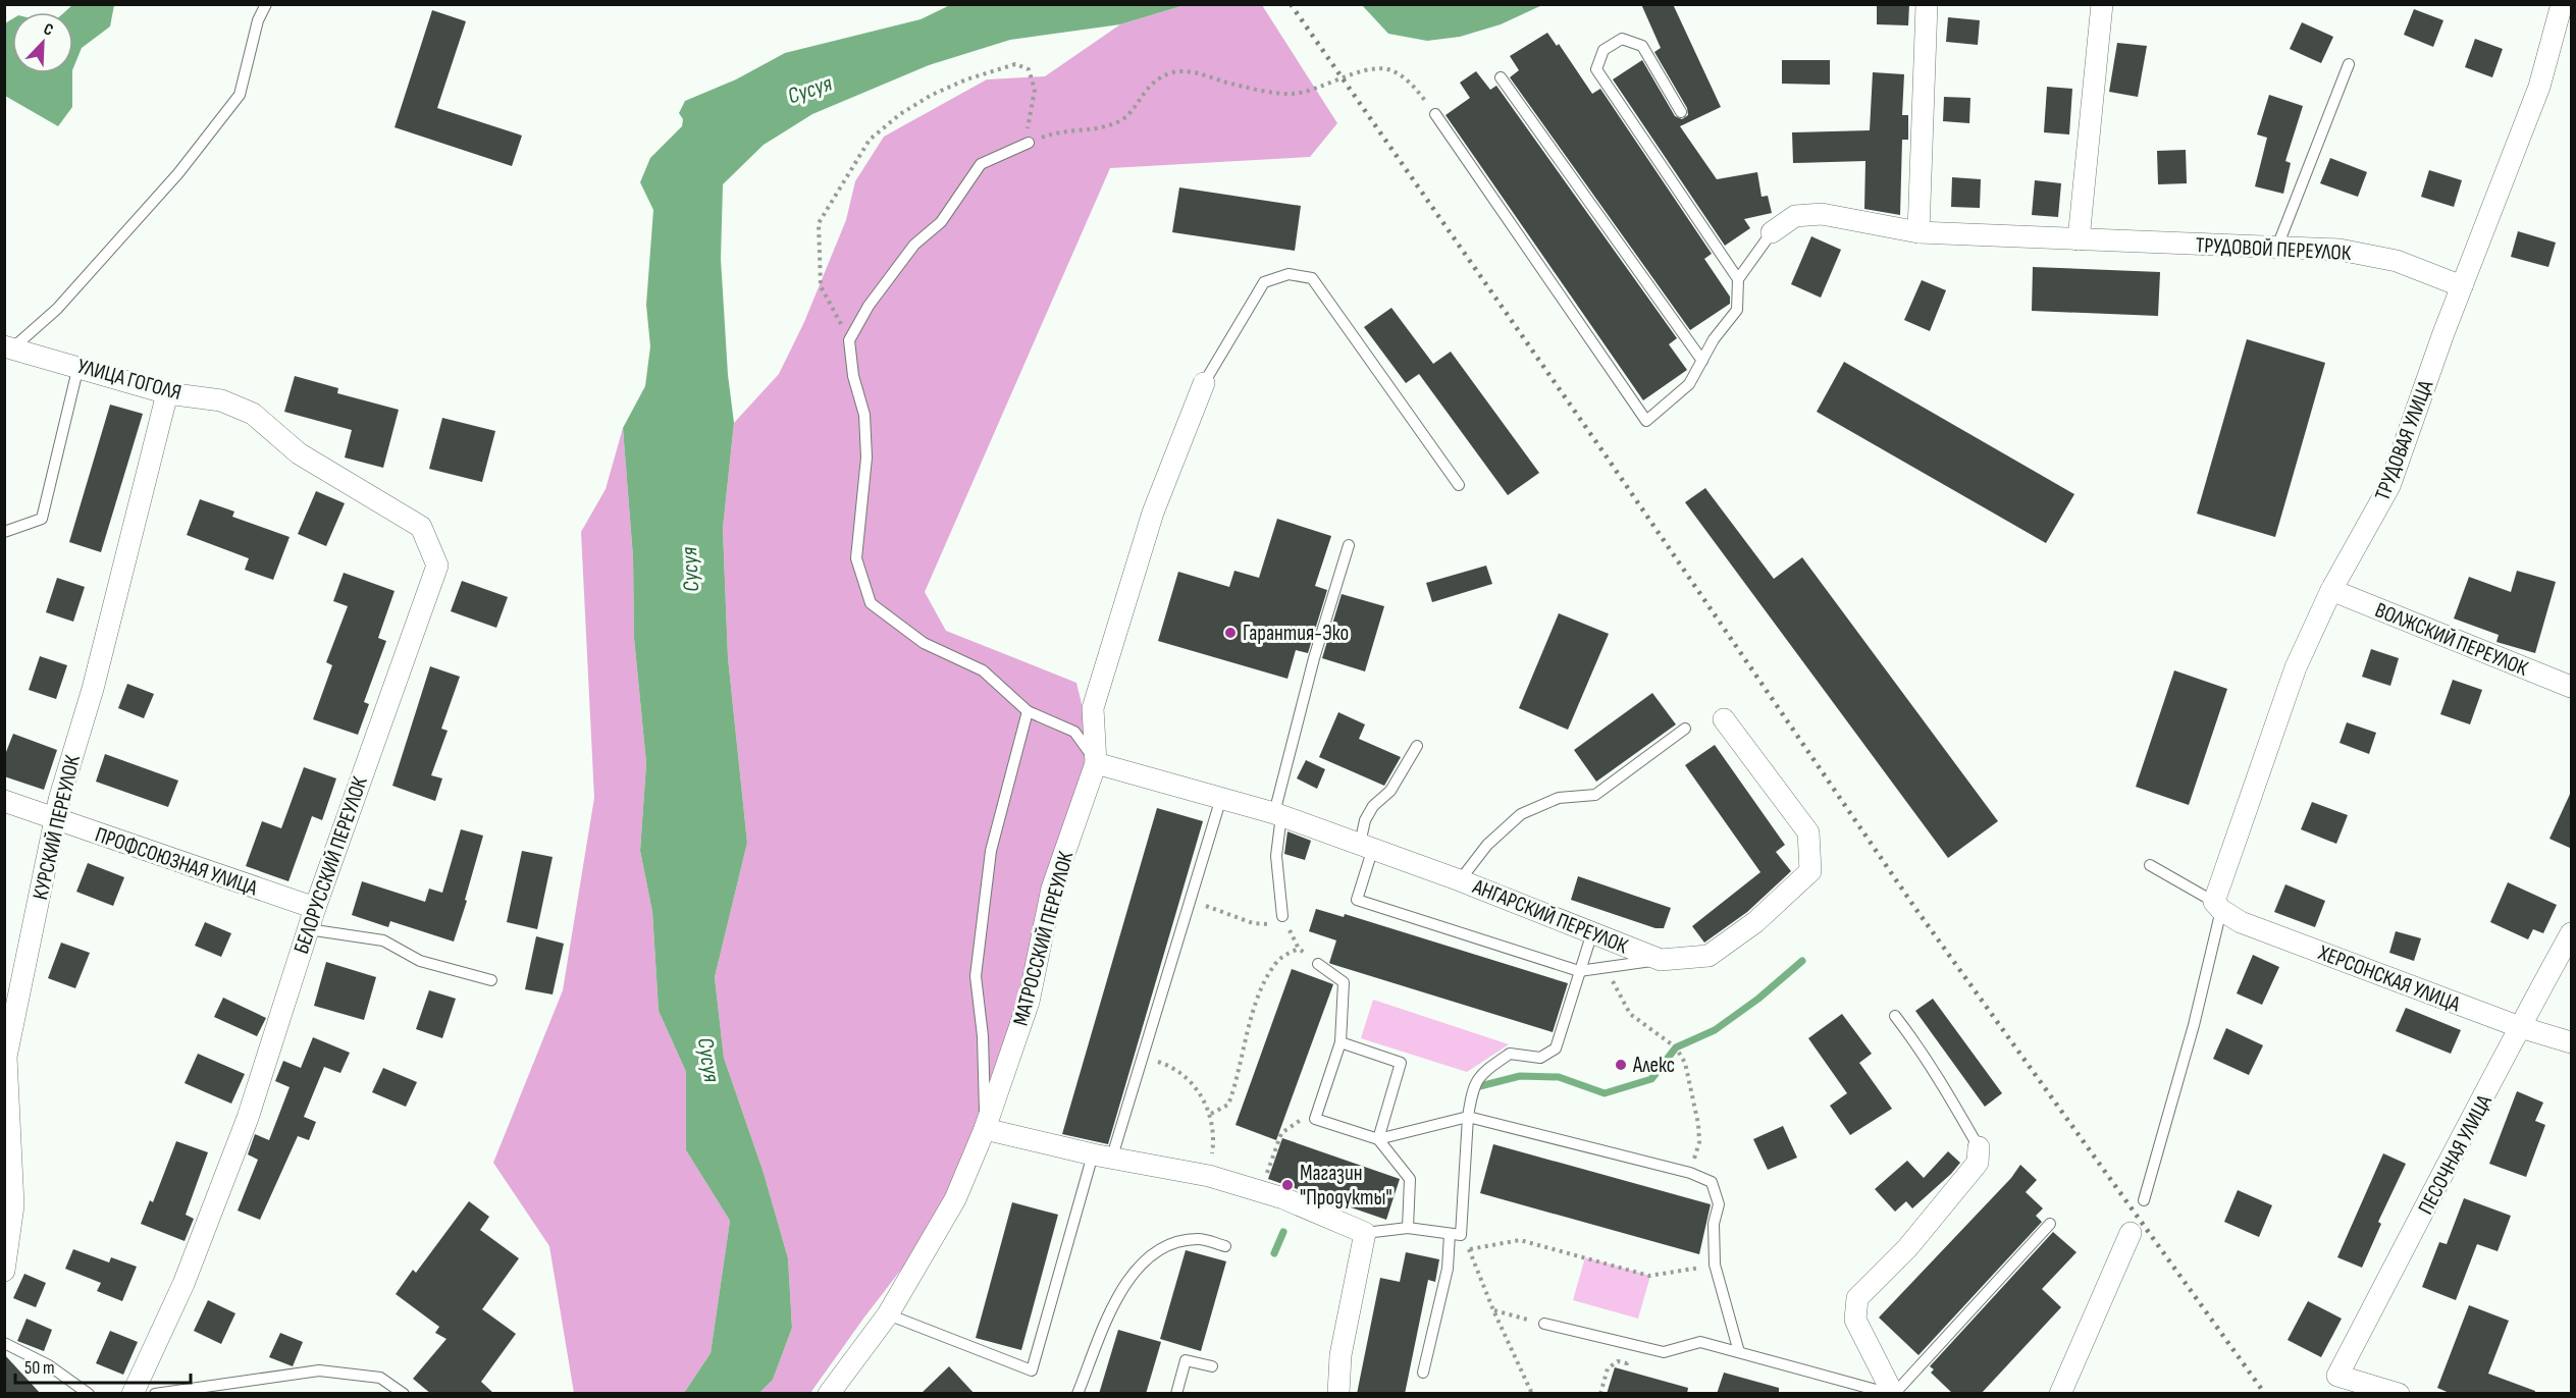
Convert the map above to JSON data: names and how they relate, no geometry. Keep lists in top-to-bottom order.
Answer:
{
  "streets": {
    "street": [
      "ТРУДОВОЙ ПЕРЕУЛОК",
      "УЛИЦА ГОГОЛЯ",
      "ТРУДОВАЯ УЛИЦА",
      "ВОЛЖСКИЙ ПЕРЕУЛОК",
      "КУРСКИЙ ПЕРЕУЛОК",
      "ПРОФСОЮЗНАЯ УЛИЦА",
      "БЕЛОРУССКИЙ ПЕРЕУЛОК",
      "АНГАРСКИЙ ПЕРЕУЛОК",
      "МАТРОССКИЙ ПЕРЕУЛОК",
      "ХЕРСОНСКАЯ УЛИЦА",
      "ПЕСОЧНАЯ УЛИЦА"
    ]
  },
  "crossings": [
    ["ТРУДОВОЙ ПЕРЕУЛОК", "ТРУДОВАЯ УЛИЦА"],
    ["УЛИЦА ГОГОЛЯ", "КУРСКИЙ ПЕРЕУЛОК"],
    ["УЛИЦА ГОГОЛЯ", "БЕЛОРУССКИЙ ПЕРЕУЛОК"],
    ["ТРУДОВАЯ УЛИЦА", "ВОЛЖСКИЙ ПЕРЕУЛОК"],
    ["ТРУДОВАЯ УЛИЦА", "ХЕРСОНСКАЯ УЛИЦА"],
    ["КУРСКИЙ ПЕРЕУЛОК", "ПРОФСОЮЗНАЯ УЛИЦА"],
    ["ПРОФСОЮЗНАЯ УЛИЦА", "БЕЛОРУССКИЙ ПЕРЕУЛОК"],
    ["АНГАРСКИЙ ПЕРЕУЛОК", "МАТРОССКИЙ ПЕРЕУЛОК"],
    ["ХЕРСОНСКАЯ УЛИЦА", "ПЕСОЧНАЯ УЛИЦА"]
  ],
  "water": ["Сусуя"],
  "places": ["Гарантия-Эко", "Алекс", "Магазин \"Продукты\""],
  "scale_bar": "50 m",
  "north": "top right"
}
